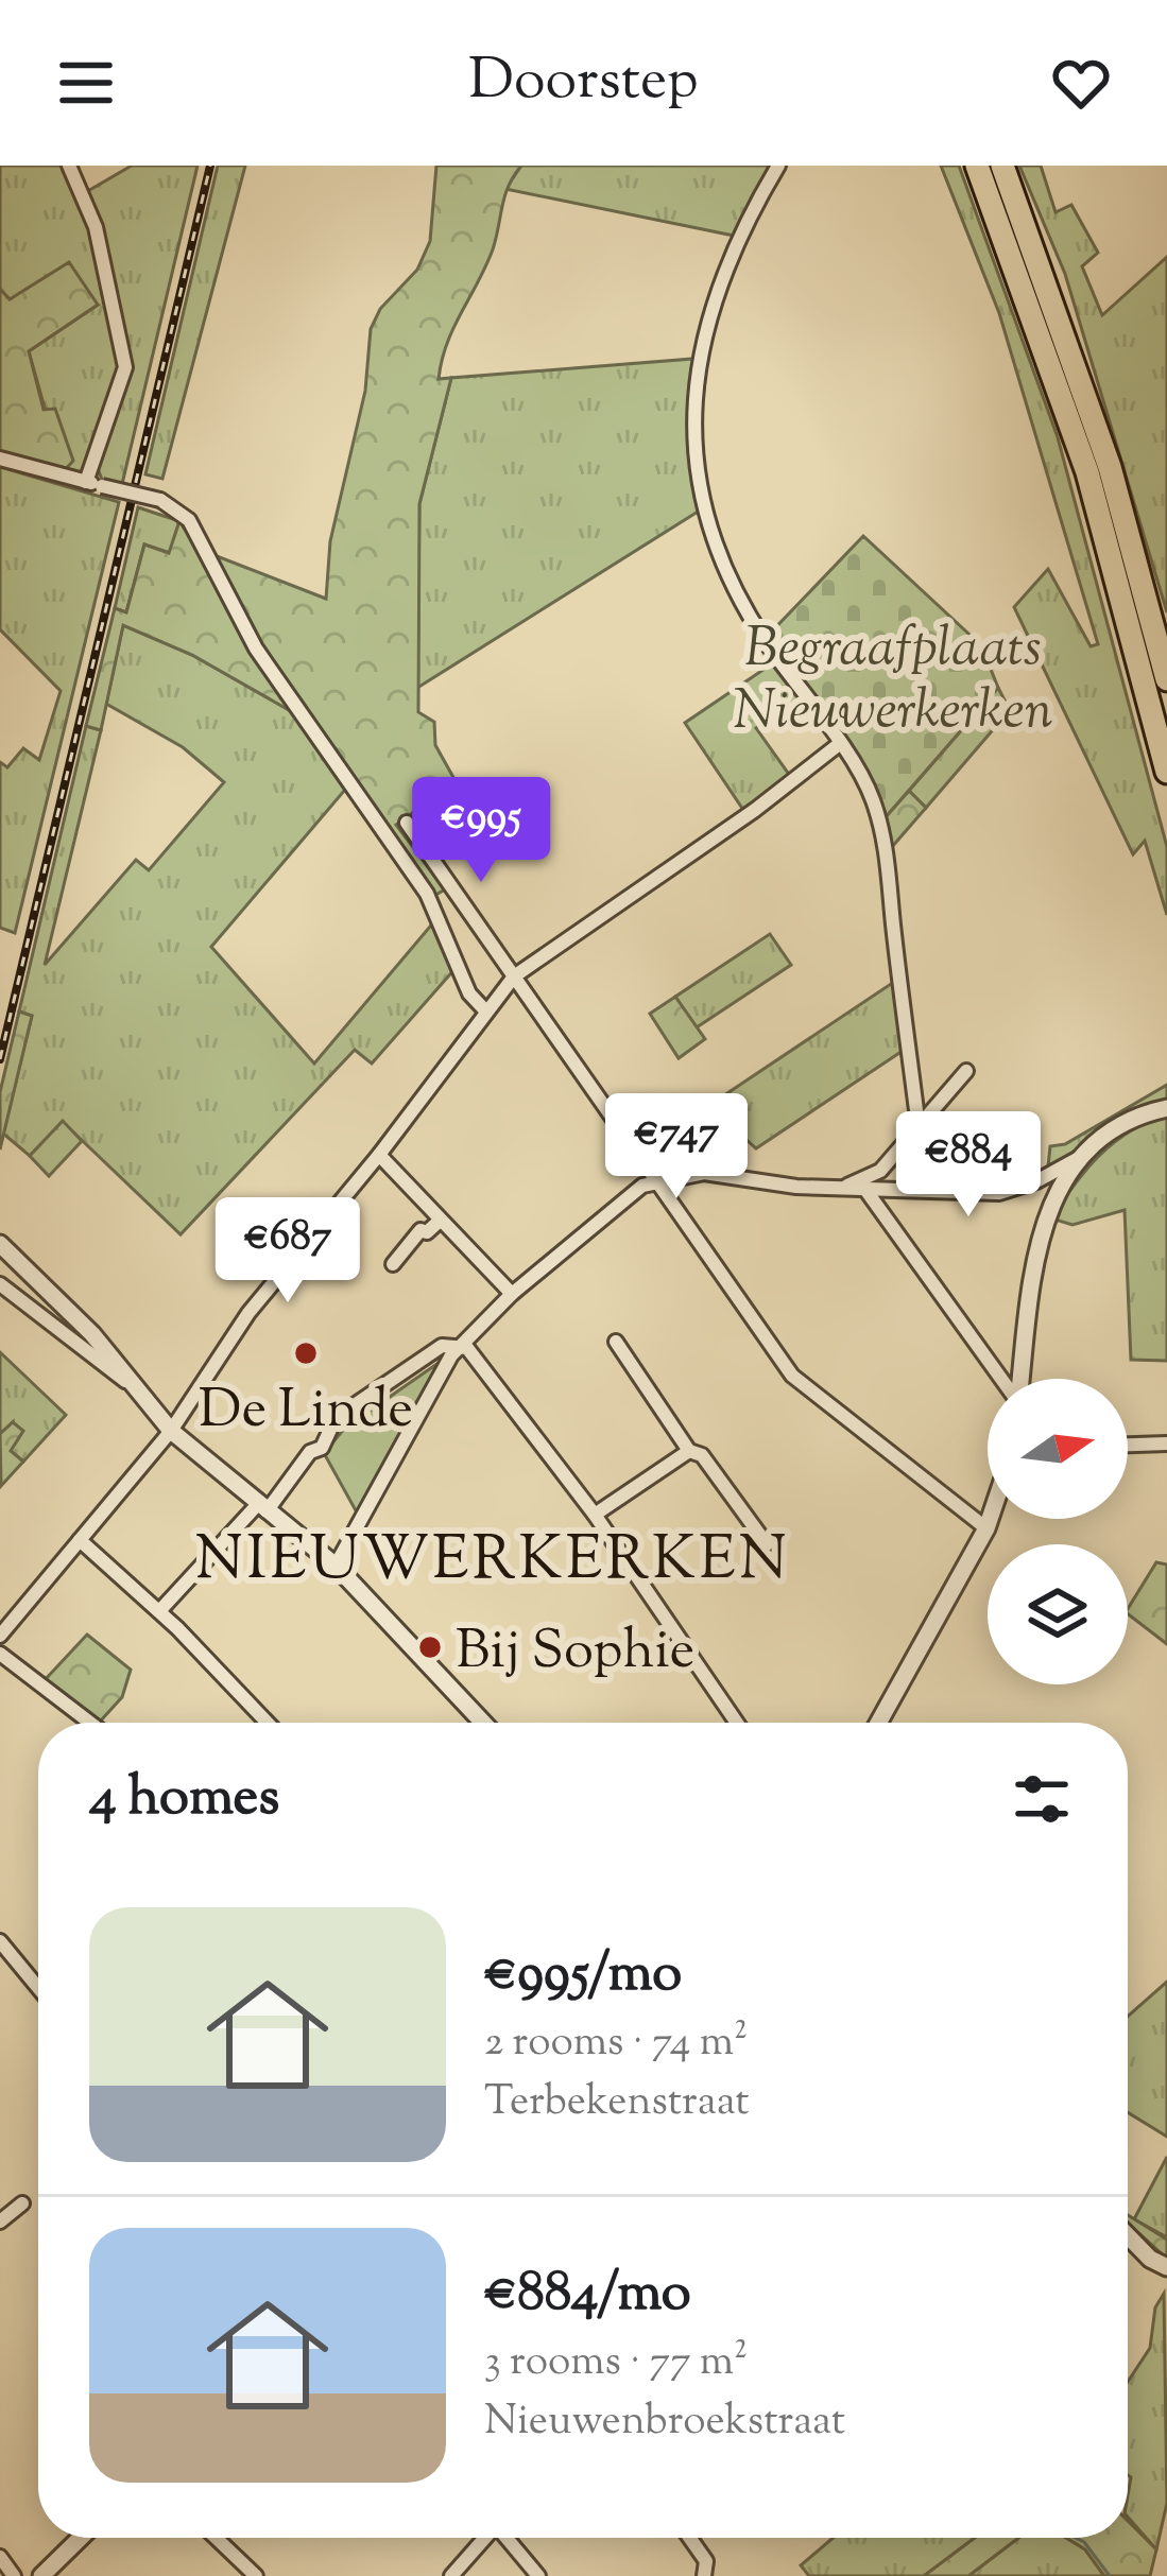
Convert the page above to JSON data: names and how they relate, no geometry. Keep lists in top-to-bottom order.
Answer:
{
  "districts": ["NIEUWERKERKEN"],
  "parks": ["Begraafplaats Nieuwerkerken"],
  "places": ["De Linde", "Bij Sophie"],
  "north": "right",
  "page": {
    "header": "Doorstep",
    "price": [
      "€995",
      "€747",
      "€884",
      "€687"
    ],
    "heading": "4 homes",
    "list": [
      {
        "name": "€995/mo",
        "note": "2 rooms · 74 m² · Terbekenstraat"
      },
      {
        "name": "€884/mo",
        "note": "3 rooms · 77 m² · Nieuwenbroekstraat"
      }
    ]
  }
}
